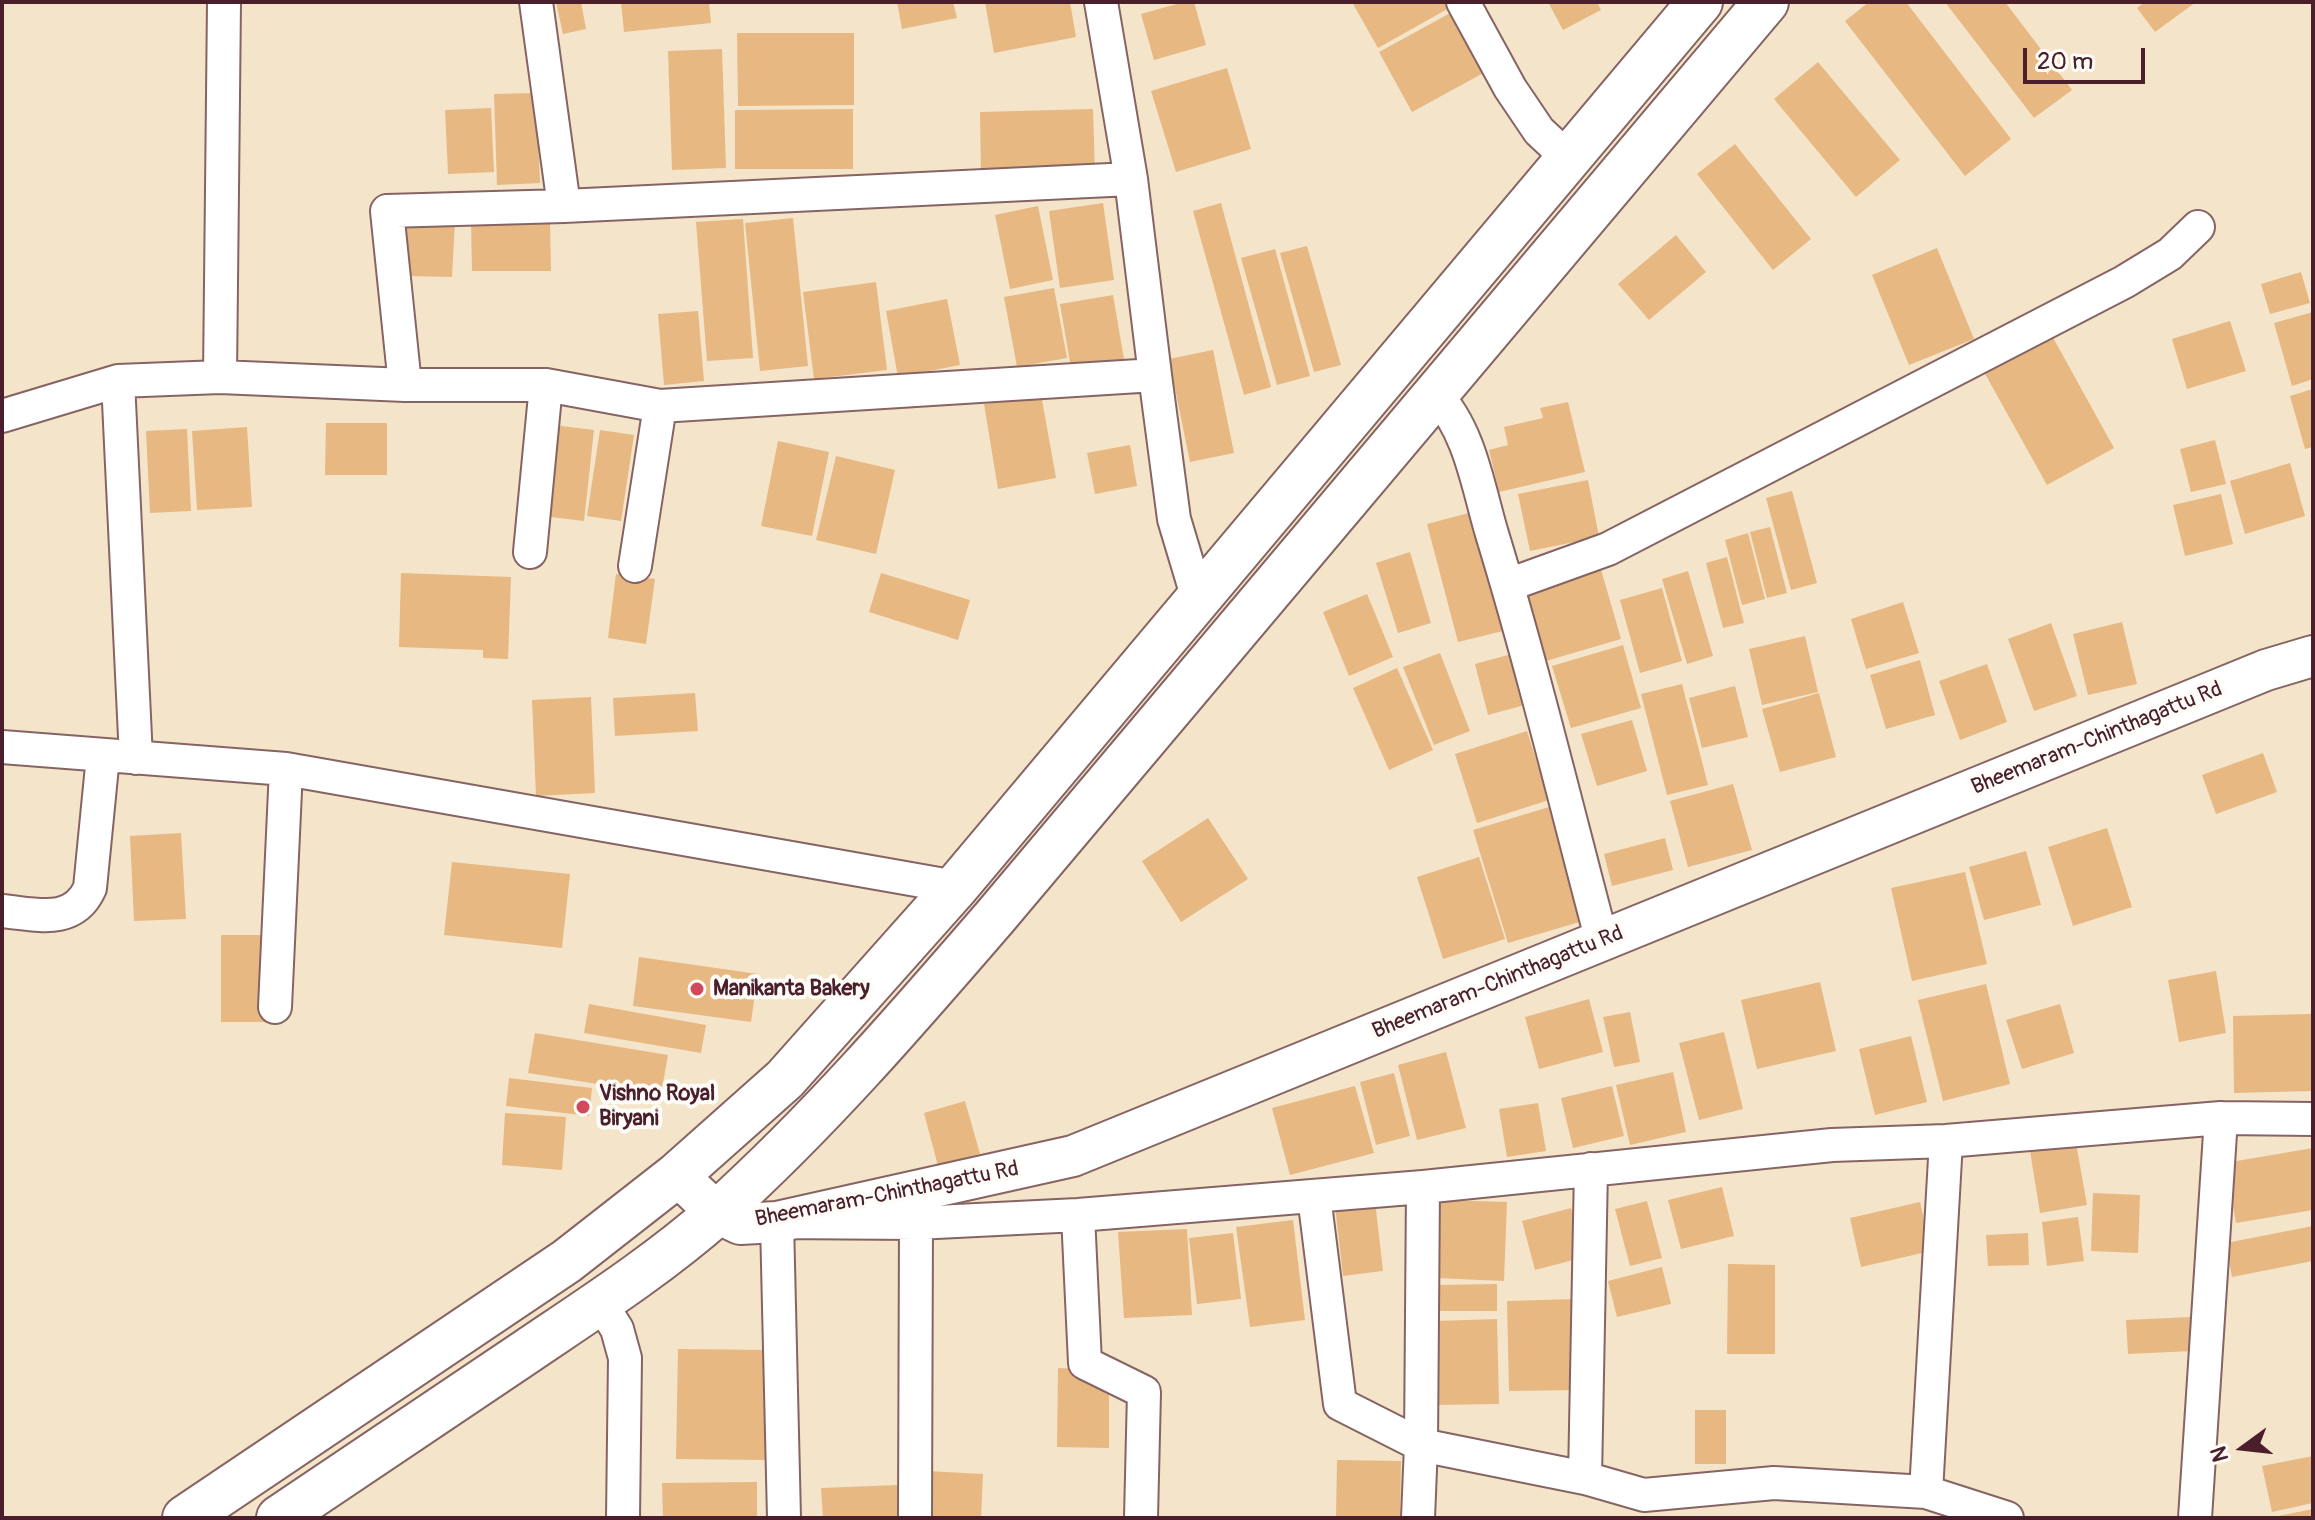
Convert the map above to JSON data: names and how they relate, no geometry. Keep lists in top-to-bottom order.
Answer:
{
  "streets": {
    "street": ["Bheemaram-Chinthagattu Rd"]
  },
  "places": ["Manikanta Bakery", "Vishno Royal Biryani"],
  "scale_bar": "20 m",
  "north": "left"
}
